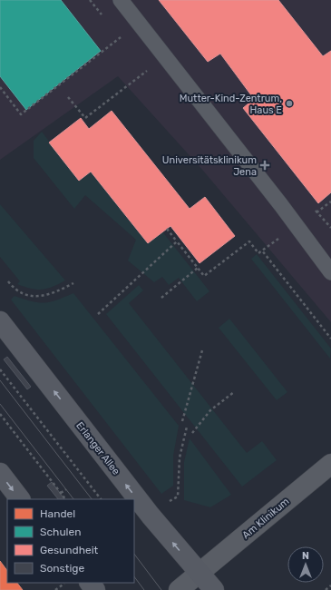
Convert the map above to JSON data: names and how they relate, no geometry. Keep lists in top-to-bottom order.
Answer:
{
  "streets": {
    "main road": ["Erlanger Allee"],
    "street": ["Am Klinikum"]
  },
  "crossings": [
    ["Erlanger Allee", "Am Klinikum"]
  ],
  "one_way": ["Erlanger Allee"],
  "places": {
    "other": ["Mutter-Kind-Zentrum, Haus E"],
    "health": ["Universitätsklinikum Jena"]
  },
  "legend": [
    "Handel",
    "Schulen",
    "Gesundheit",
    "Sonstige"
  ],
  "north": "top"
}
